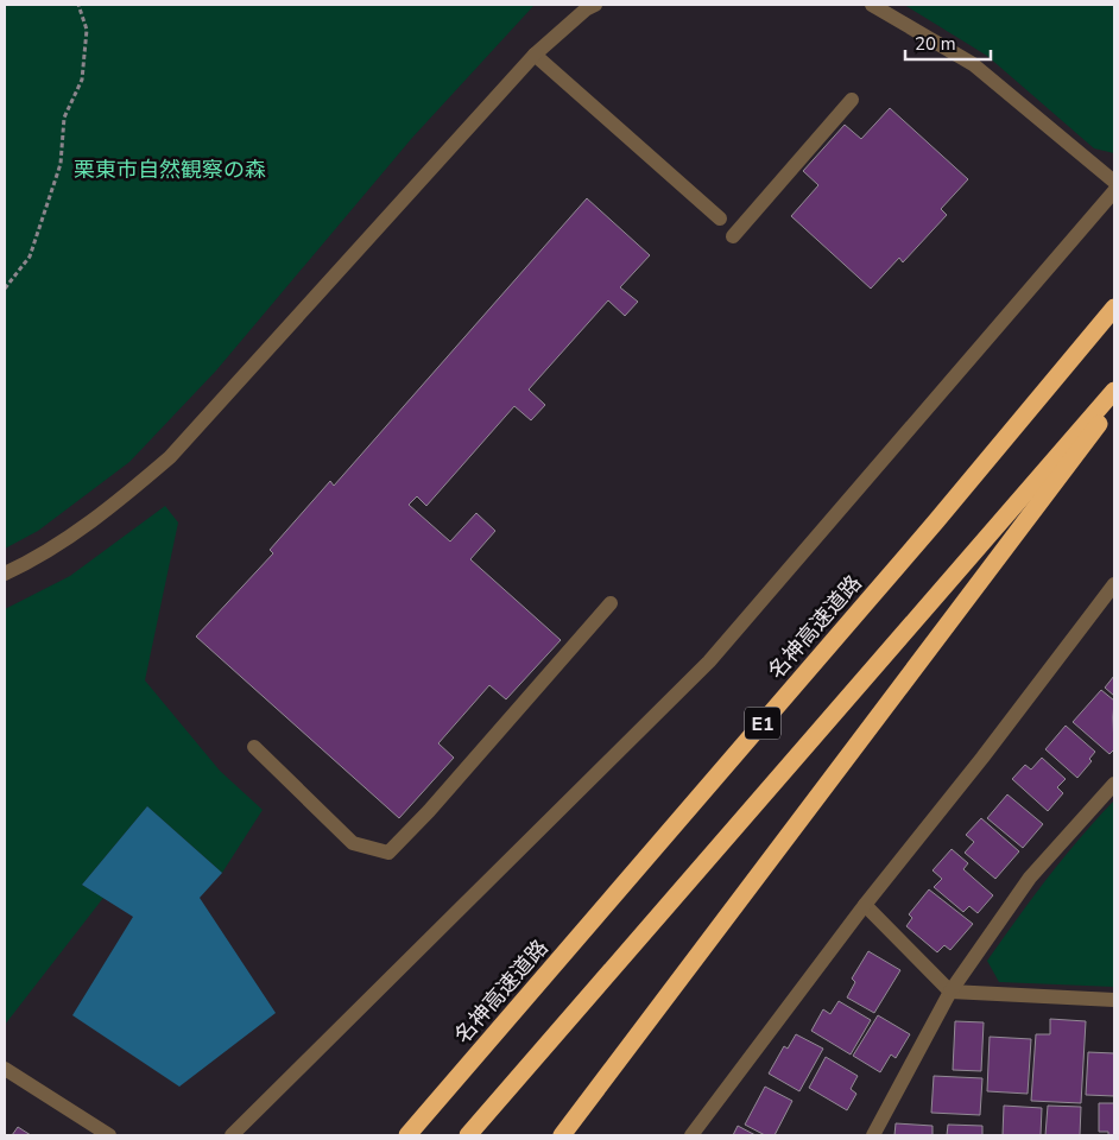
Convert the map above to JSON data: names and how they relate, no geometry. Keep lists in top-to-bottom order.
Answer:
{
  "streets": {
    "highway": ["名神高速道路", "E1"]
  },
  "parks": ["栗東市自然観察の森"],
  "scale_bar": "20 m"
}
